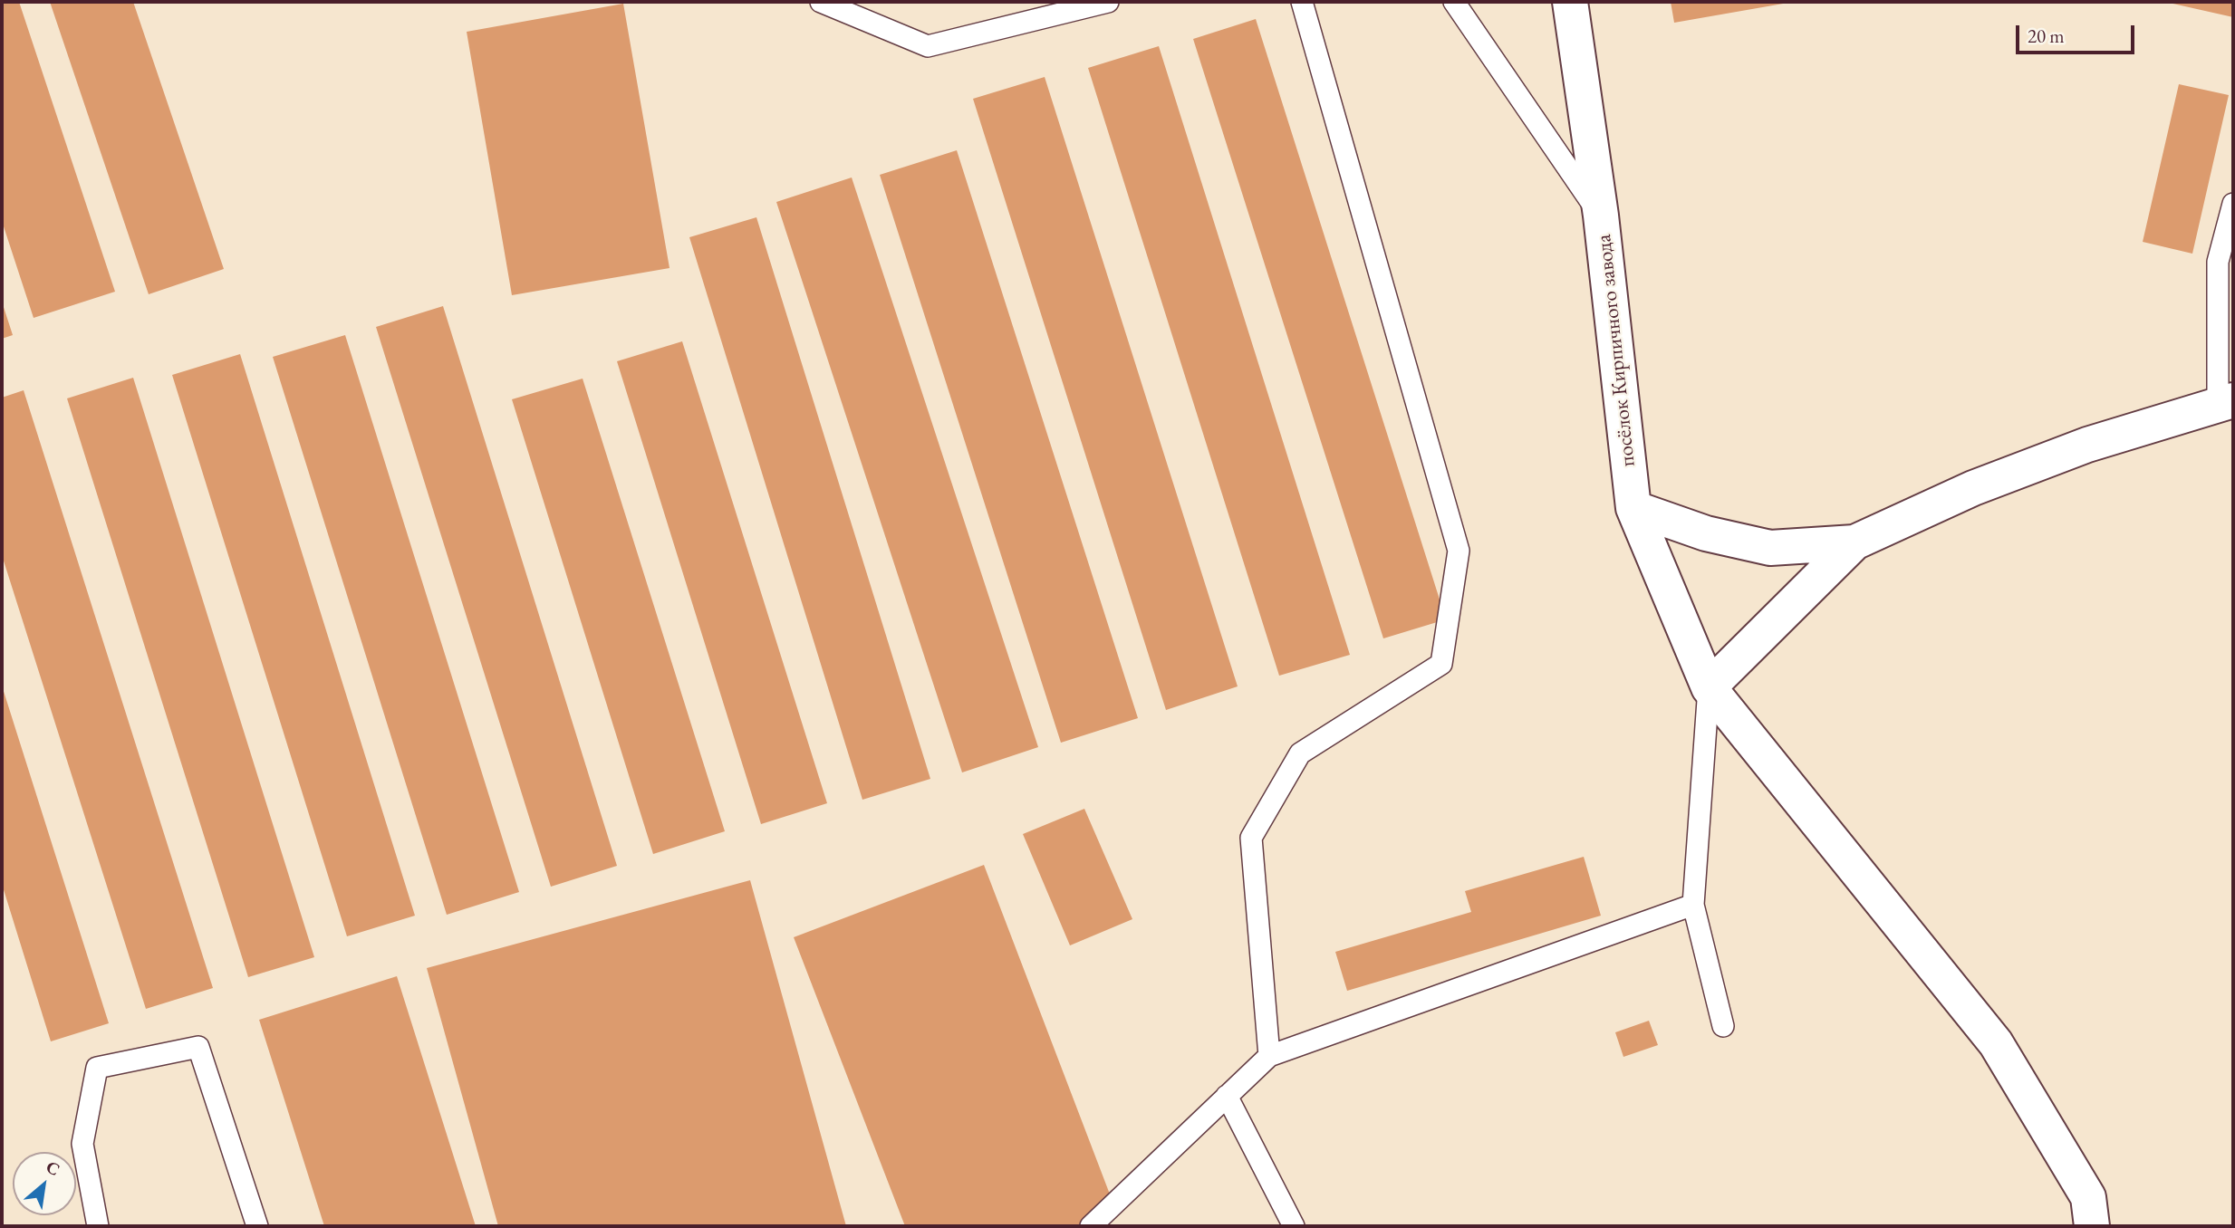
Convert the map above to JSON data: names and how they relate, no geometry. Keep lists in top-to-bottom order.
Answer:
{
  "streets": {
    "street": ["посёлок Кирпичного завода"]
  },
  "scale_bar": "20 m",
  "north": "top right"
}
